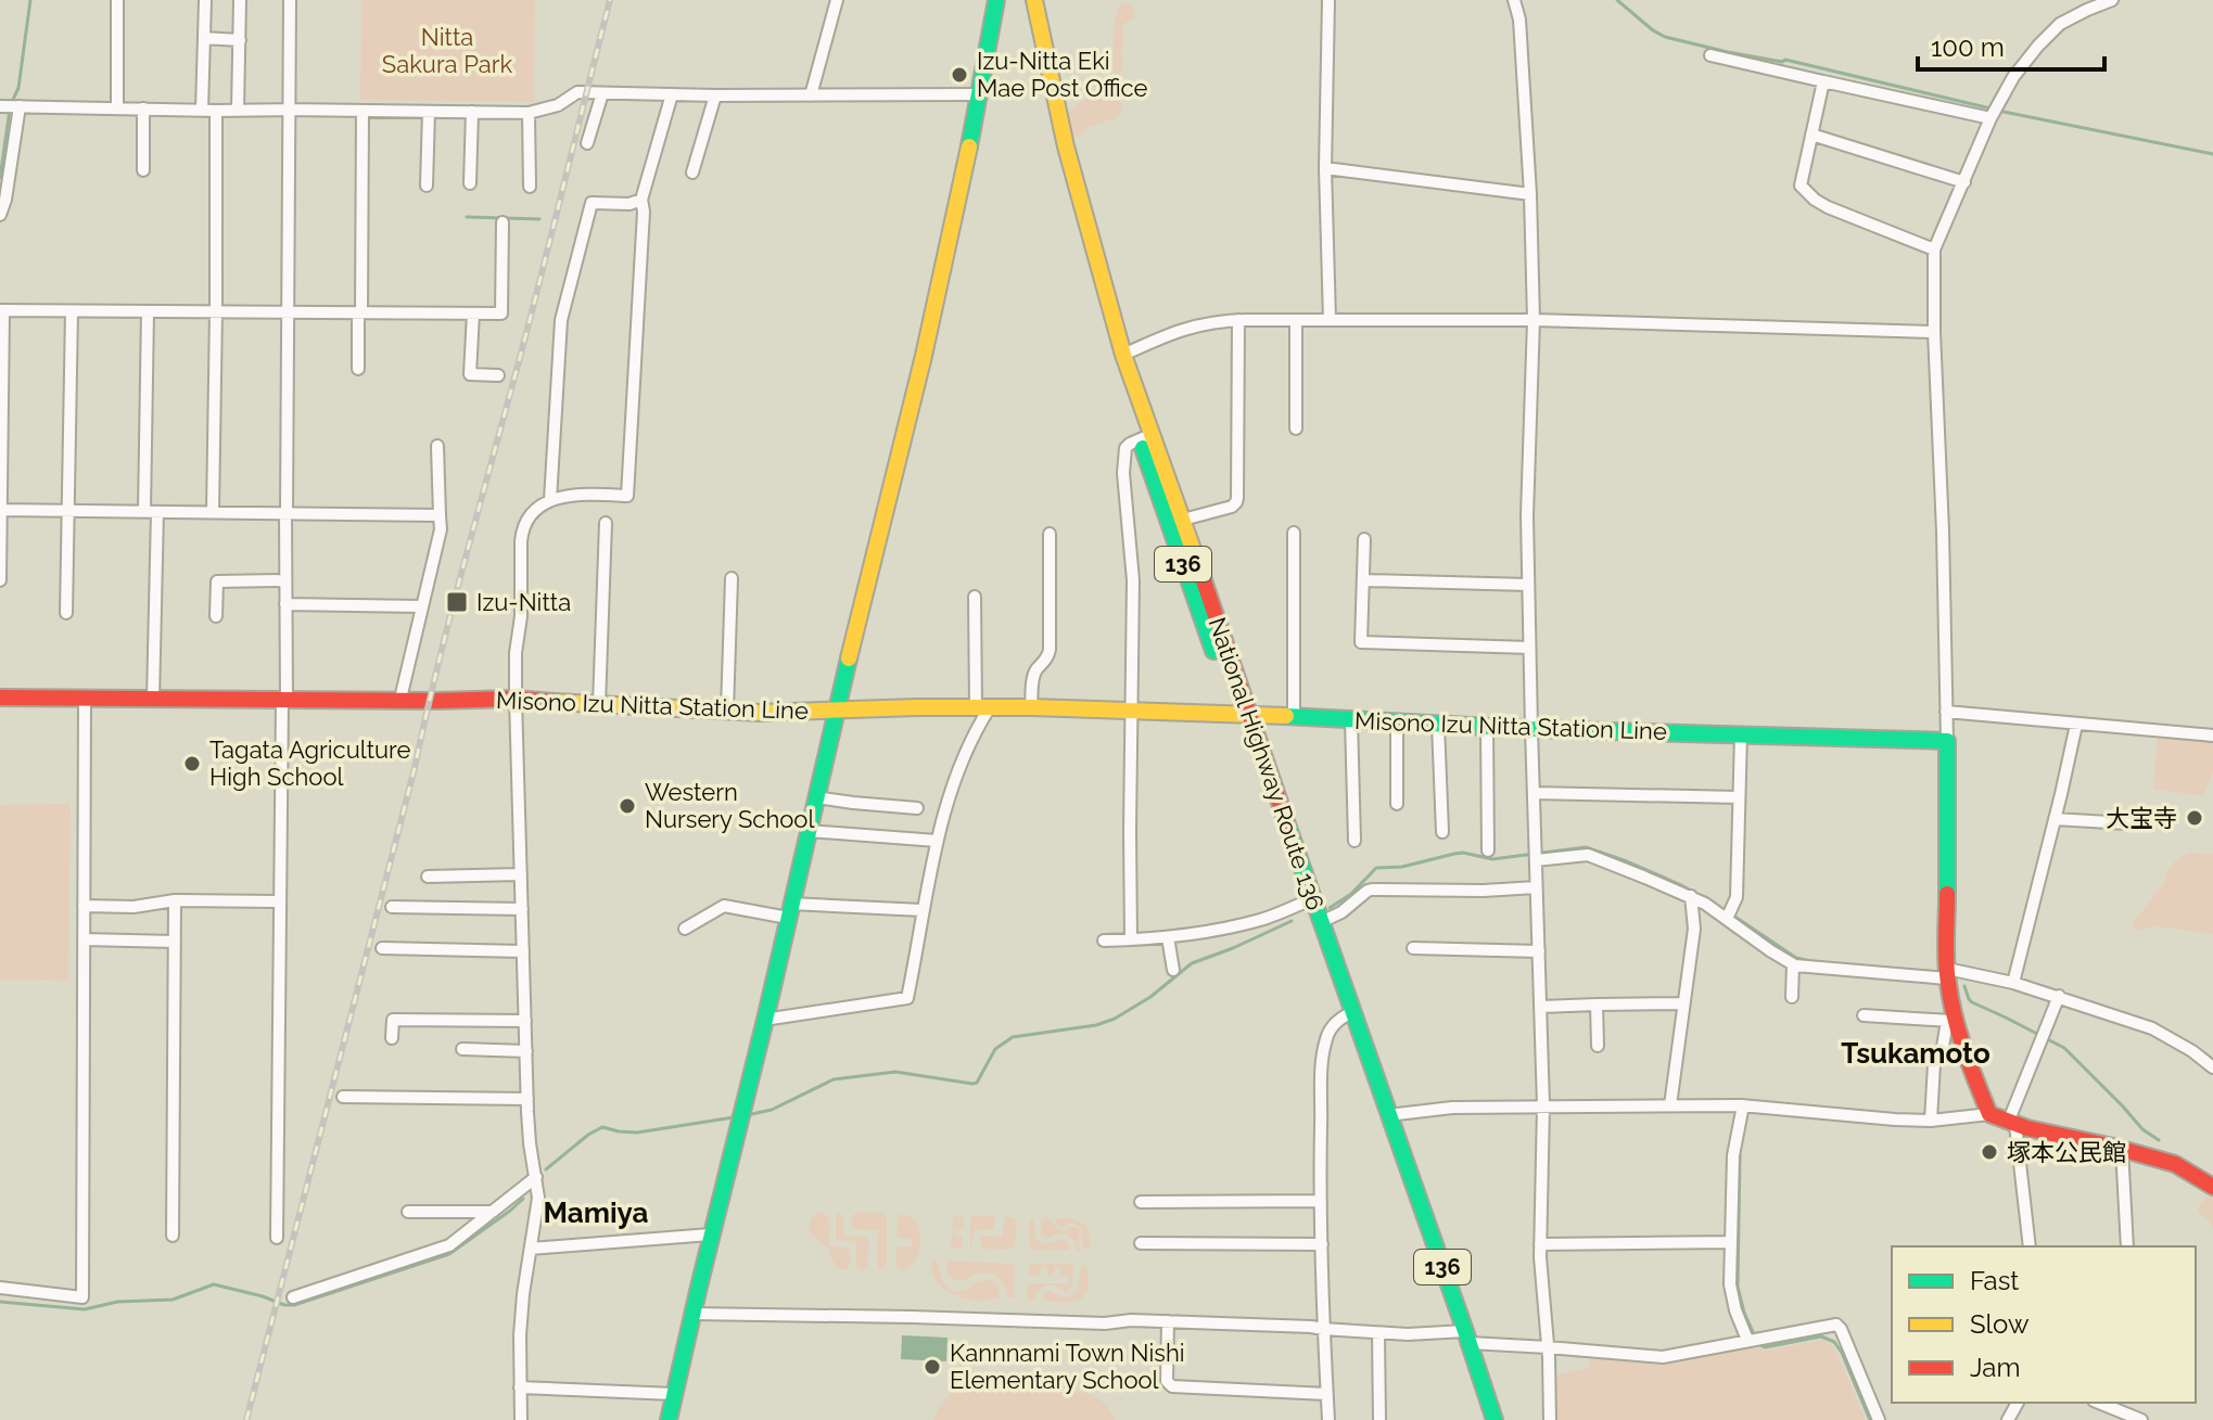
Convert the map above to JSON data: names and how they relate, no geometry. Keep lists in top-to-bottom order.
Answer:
{
  "streets": {
    "main road": ["136", "Misono Izu Nitta Station Line", "National Highway Route 136"]
  },
  "crossings": [
    ["Misono Izu Nitta Station Line", "National Highway Route 136"]
  ],
  "districts": ["Tsukamoto", "Mamiya"],
  "parks": ["Nitta Sakura Park"],
  "places": {
    "other": [
      "Izu-Nitta Eki Mae Post Office",
      "Tagata Agriculture High School",
      "Western Nursery School",
      "大宝寺",
      "塚本公民館",
      "Kannnami Town Nishi Elementary School"
    ],
    "transit": ["Izu-Nitta"]
  },
  "legend": ["Fast", "Slow", "Jam"],
  "scale_bar": "100 m"
}
